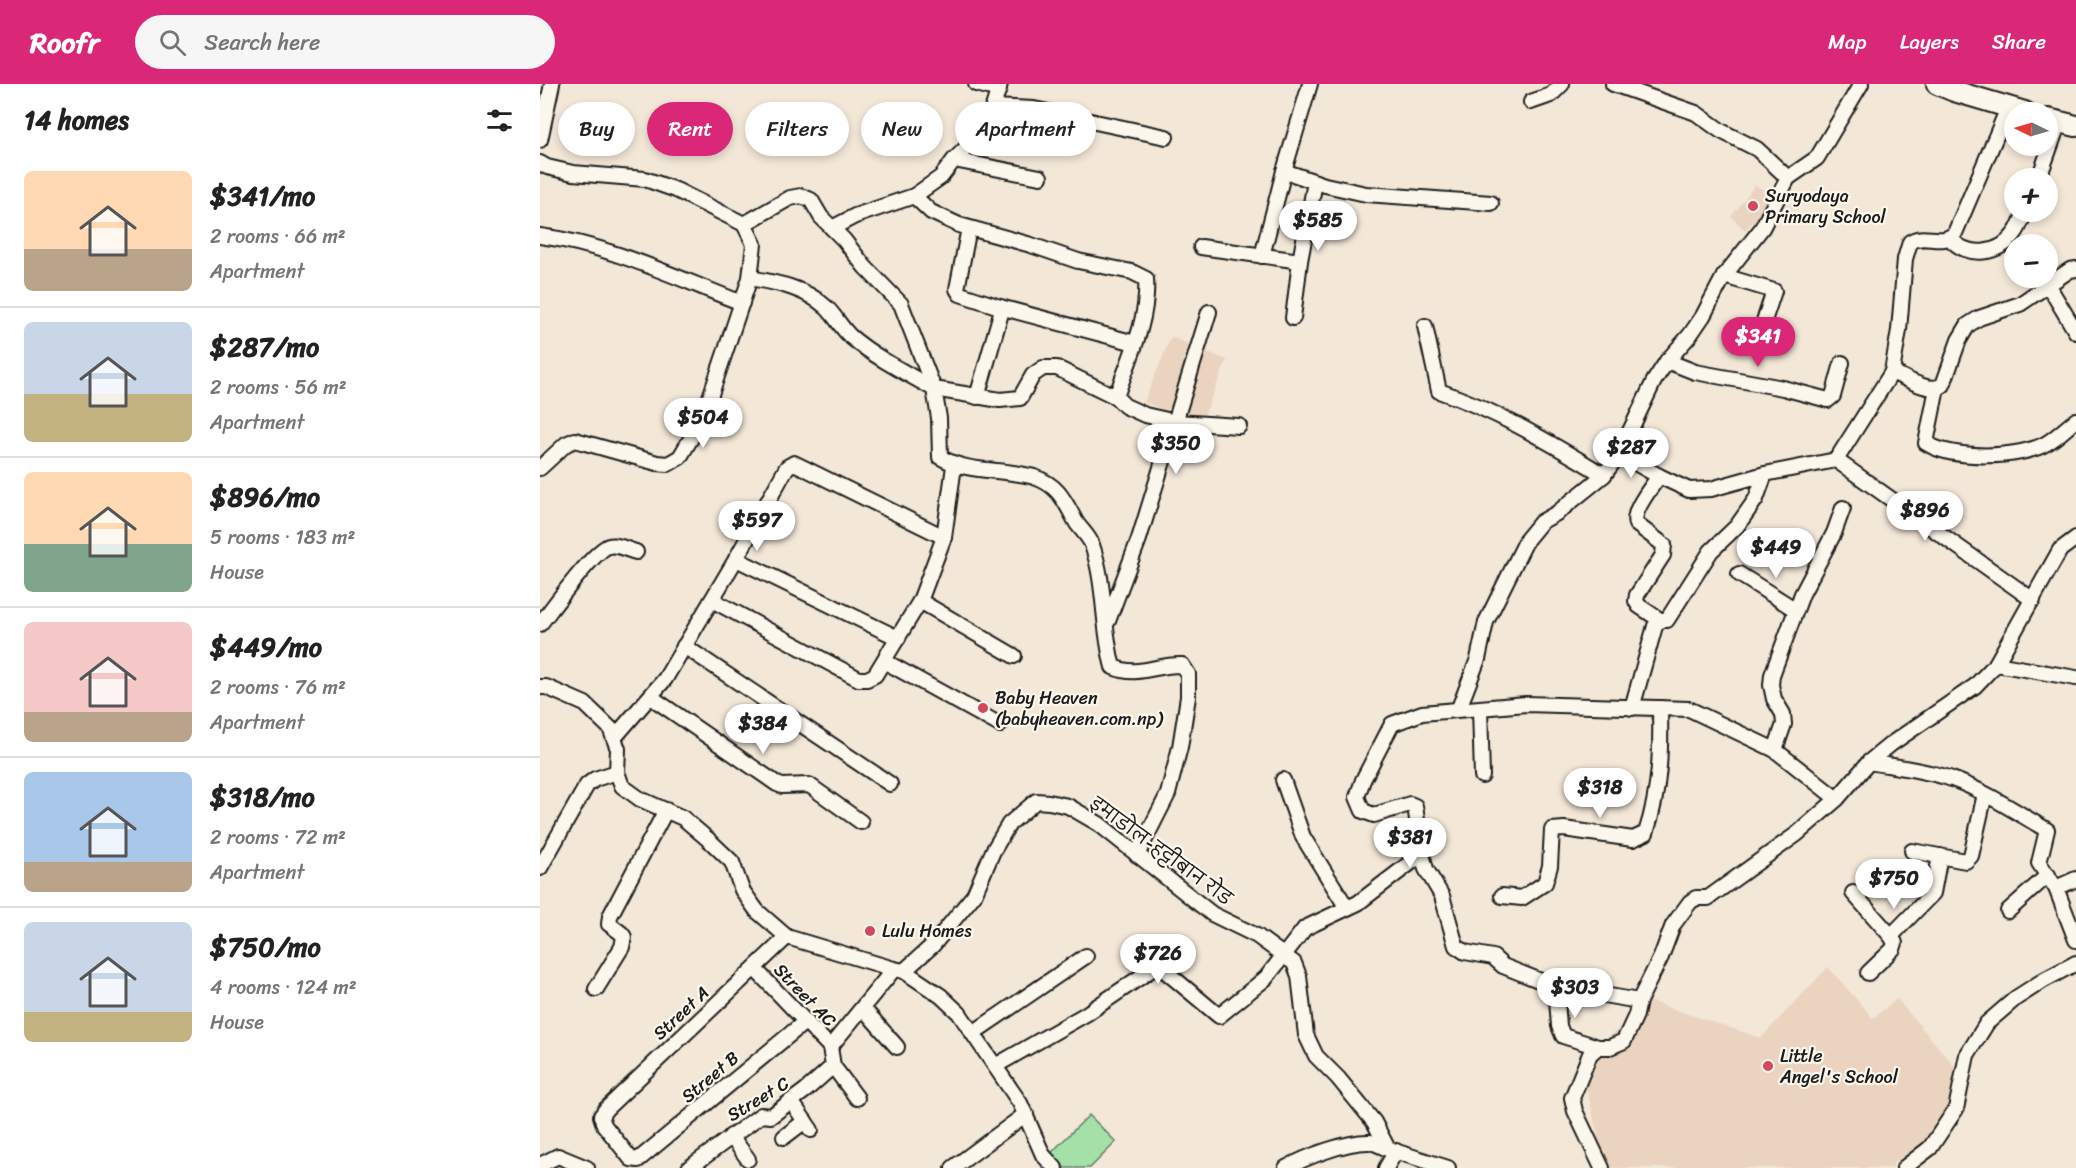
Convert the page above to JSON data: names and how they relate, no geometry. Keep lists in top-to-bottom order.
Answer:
{
  "streets": {
    "street": [
      "इमाडोल-हट्टीबान रोड",
      "Street AC",
      "Street A",
      "Street B",
      "Street C"
    ]
  },
  "crossings": [
    ["Street AC", "Street A"],
    ["Street AC", "Street B"],
    ["Street A", "Street B"]
  ],
  "places": [
    "Suryodaya Primary School",
    "Baby Heaven (babyheaven.com.np)",
    "Lulu Homes",
    "Little Angel's School"
  ],
  "north": "left",
  "page": {
    "header": "Roofr",
    "search": "Search here",
    "nav": ["Map", "Layers", "Share"],
    "heading": "14 homes",
    "map_buttons": ["+", "−"],
    "chip": [
      "Buy",
      "Rent",
      "Filters",
      "New",
      "Apartment"
    ],
    "list": [
      {
        "name": "$341/mo",
        "note": "2 rooms · 66 m² · Apartment"
      },
      {
        "name": "$287/mo",
        "note": "2 rooms · 56 m² · Apartment"
      },
      {
        "name": "$896/mo",
        "note": "5 rooms · 183 m² · House"
      },
      {
        "name": "$449/mo",
        "note": "2 rooms · 76 m² · Apartment"
      },
      {
        "name": "$318/mo",
        "note": "2 rooms · 72 m² · Apartment"
      },
      {
        "name": "$750/mo",
        "note": "4 rooms · 124 m² · House"
      }
    ],
    "price": [
      "$585",
      "$341",
      "$504",
      "$350",
      "$287",
      "$896",
      "$597",
      "$449",
      "$384",
      "$318",
      "$381",
      "$750",
      "$726",
      "$303"
    ]
  }
}
